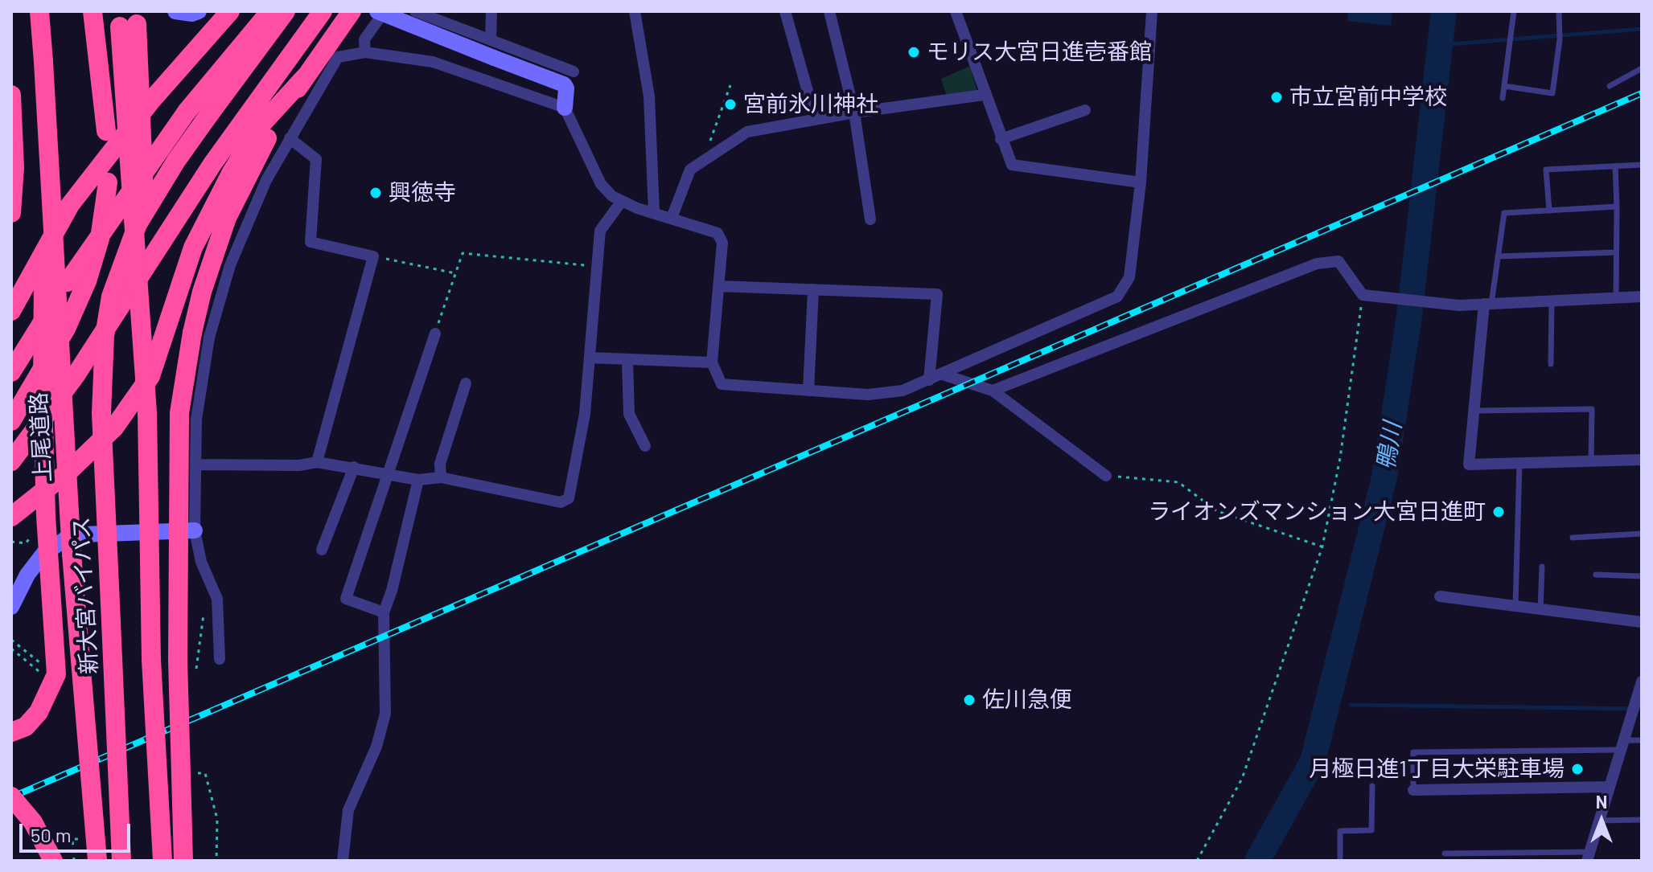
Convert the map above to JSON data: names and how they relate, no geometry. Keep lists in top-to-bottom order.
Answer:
{
  "streets": {
    "highway": ["上尾道路", "新大宮バイパス"]
  },
  "water": ["鴨川"],
  "places": [
    "モリス大宮日進壱番館",
    "市立宮前中学校",
    "宮前氷川神社",
    "興徳寺",
    "ライオンズマンション大宮日進町",
    "佐川急便",
    "月極日進1丁目大栄駐車場"
  ],
  "scale_bar": "50 m",
  "north": "top"
}
